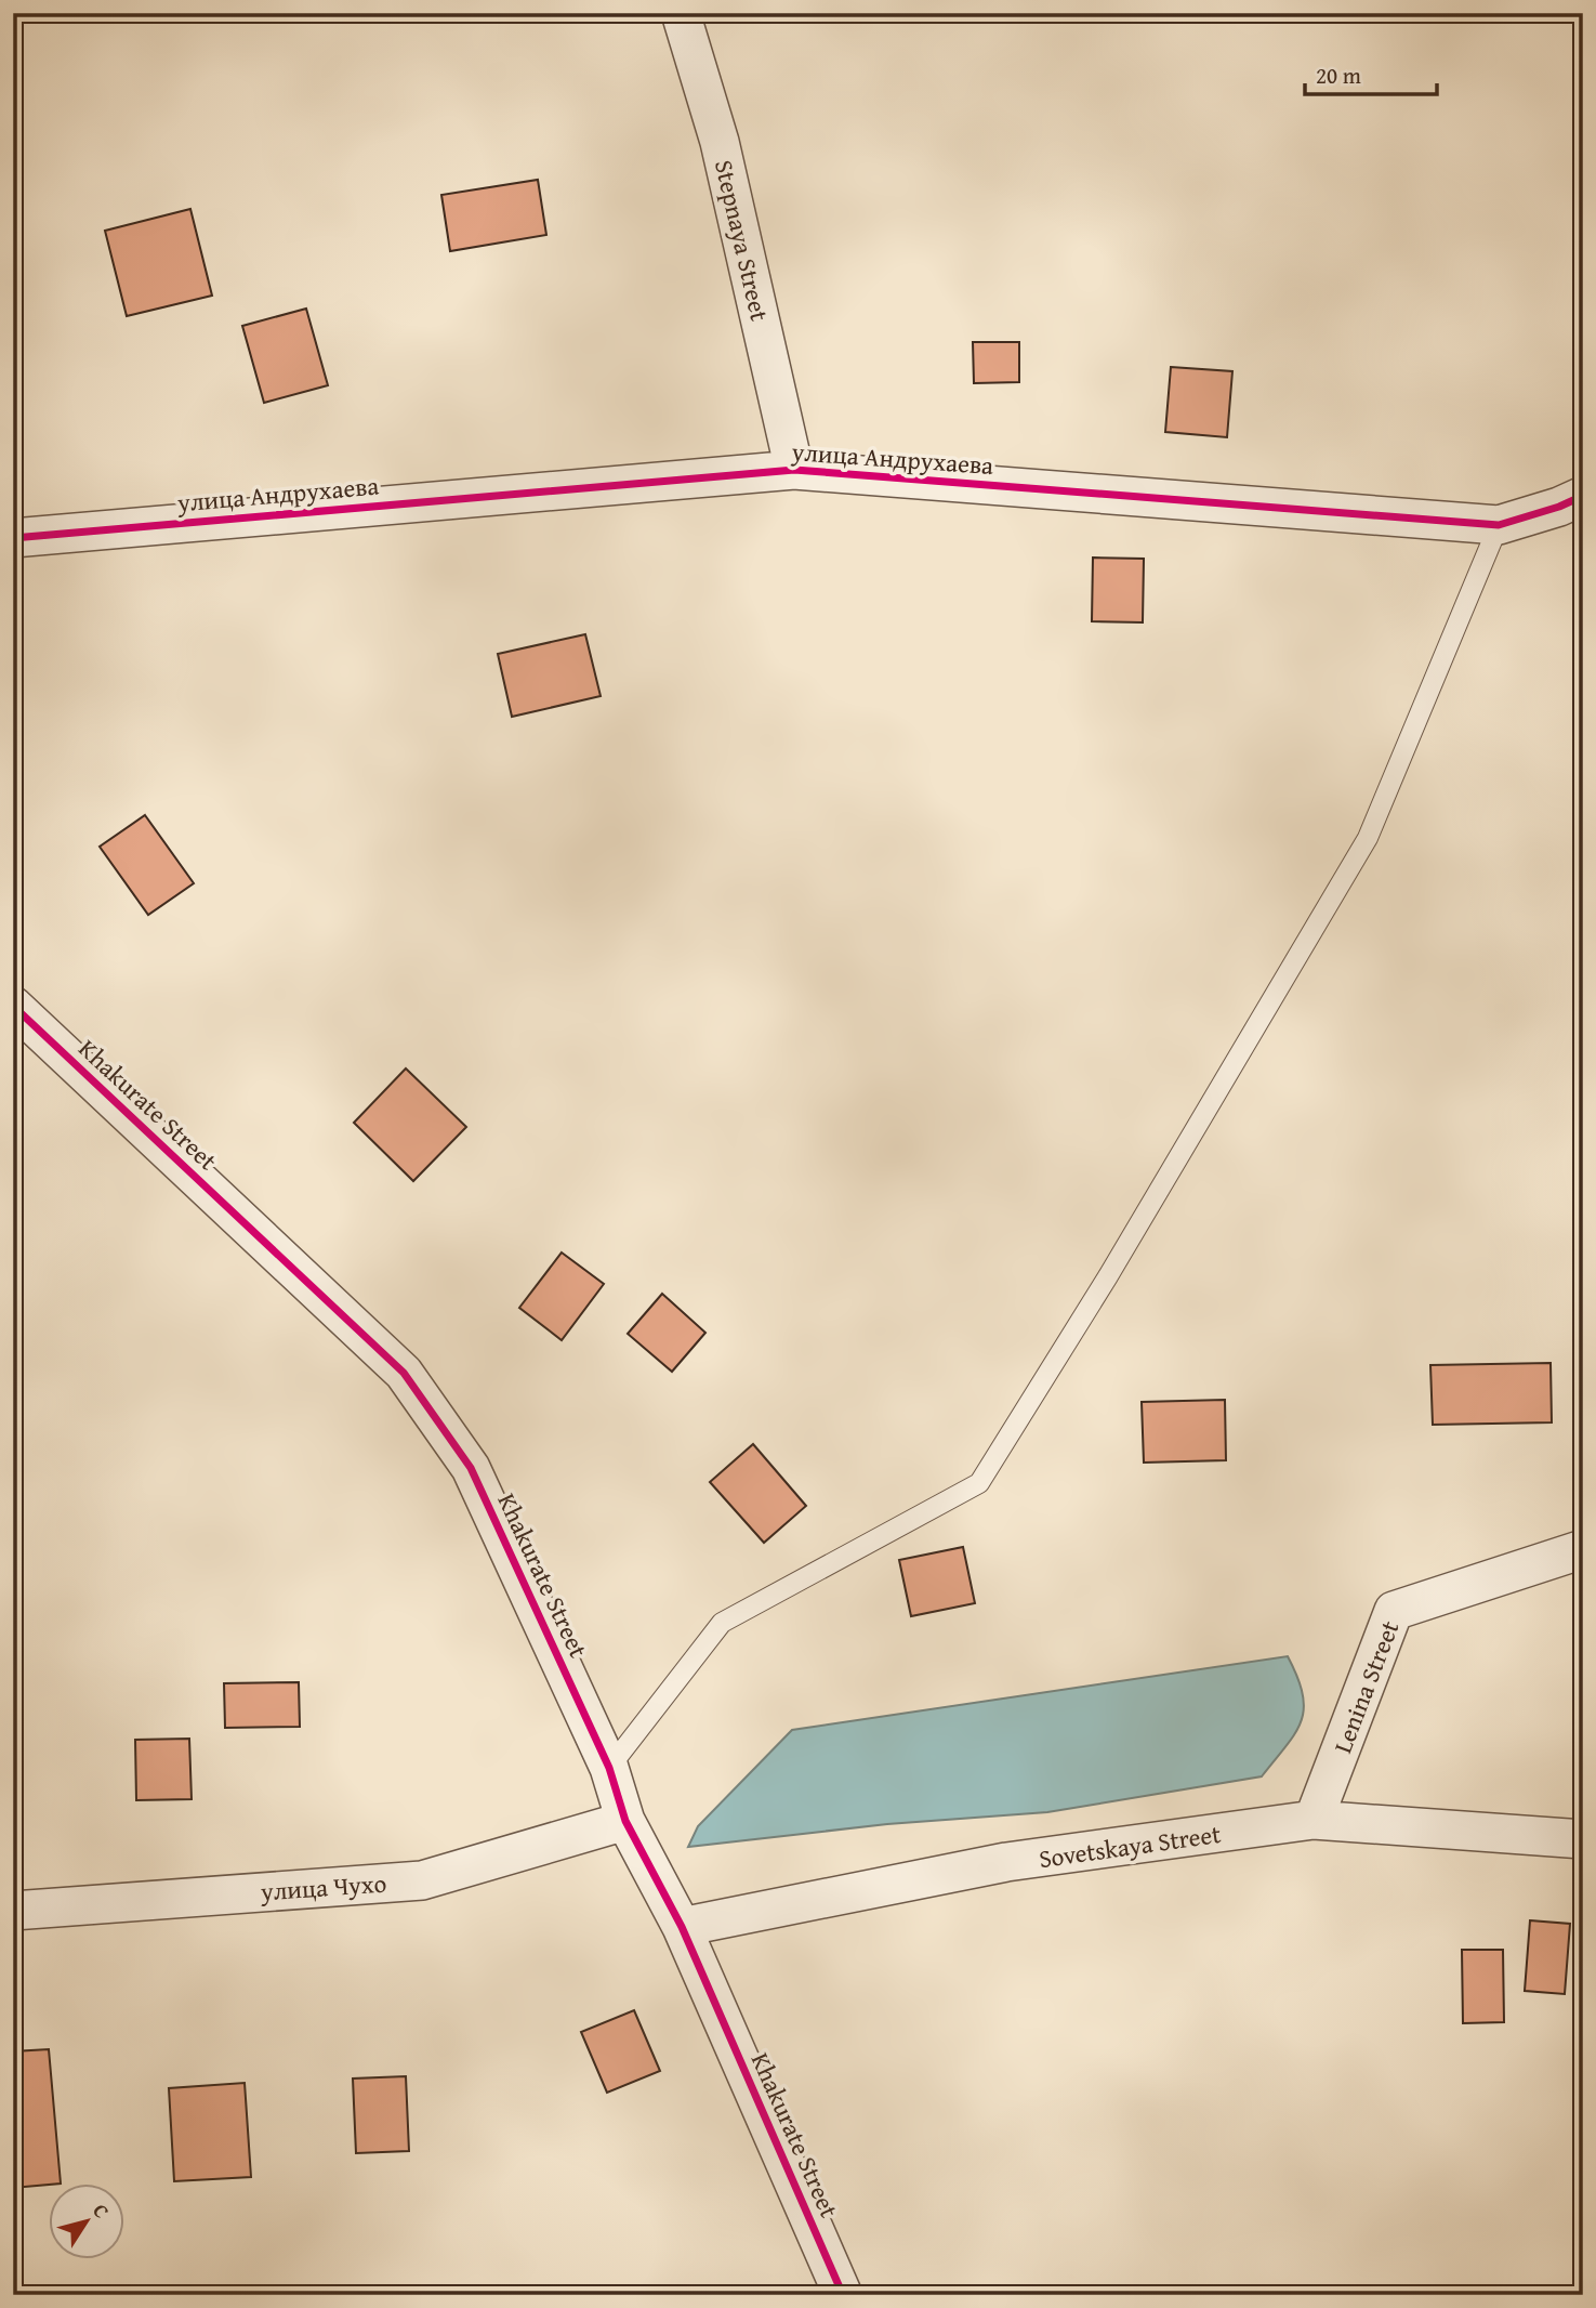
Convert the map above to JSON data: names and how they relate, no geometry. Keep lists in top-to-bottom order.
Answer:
{
  "streets": {
    "street": [
      "Stepnaya Street",
      "улица Андрухаева",
      "Khakurate Street",
      "Lenina Street",
      "Sovetskaya Street",
      "улица Чухо"
    ]
  },
  "crossings": [
    ["Stepnaya Street", "улица Андрухаева"],
    ["Khakurate Street", "Sovetskaya Street"],
    ["Khakurate Street", "улица Чухо"],
    ["Lenina Street", "Sovetskaya Street"]
  ],
  "scale_bar": "20 m",
  "north": "top right"
}
